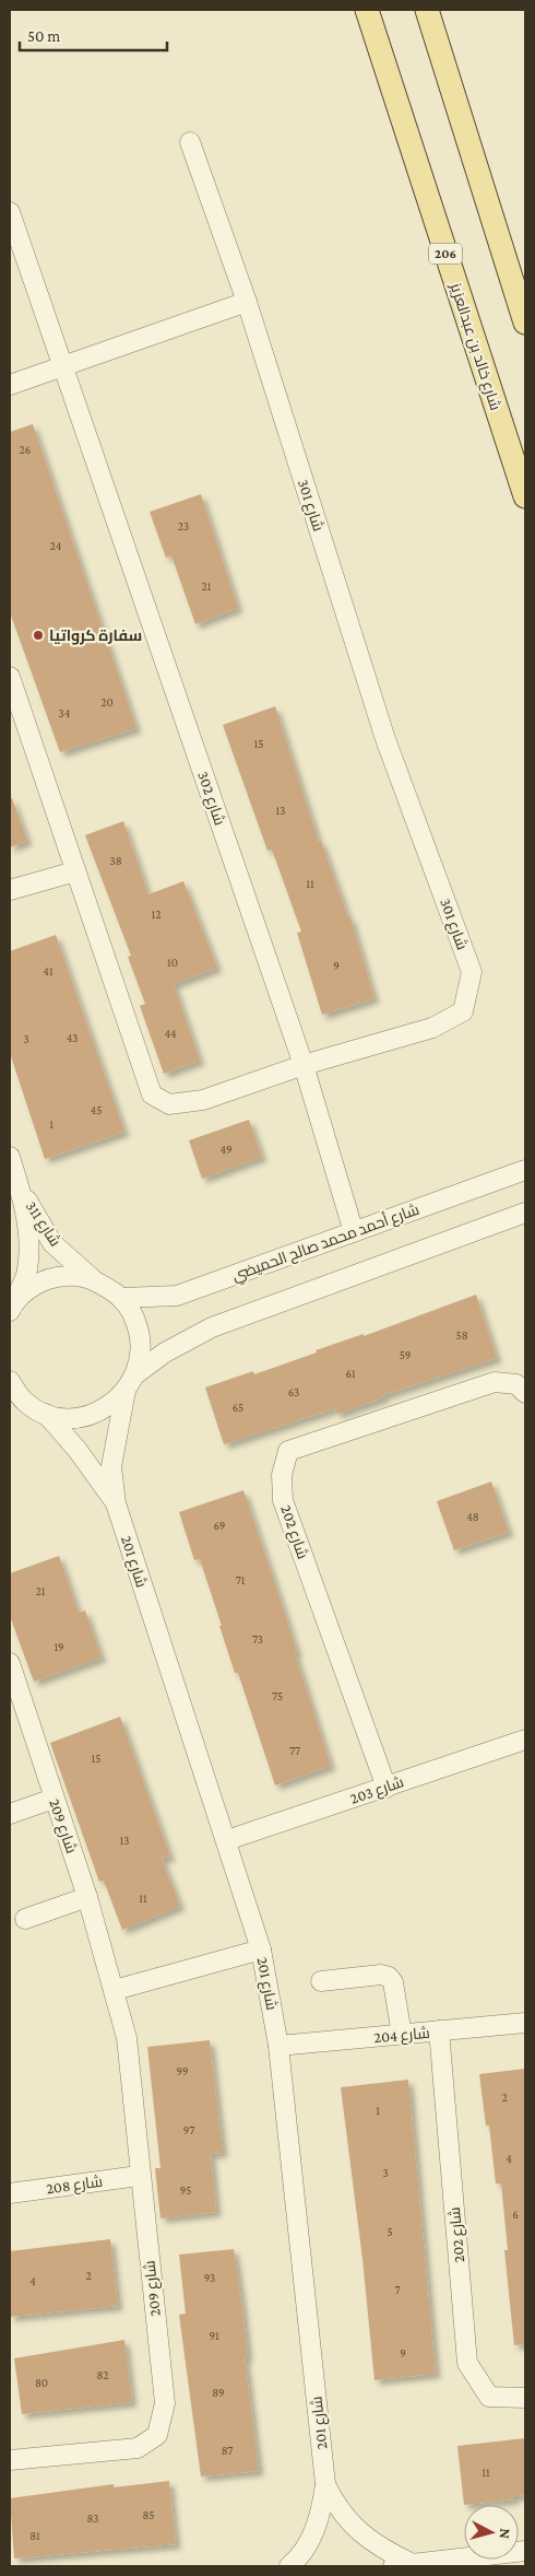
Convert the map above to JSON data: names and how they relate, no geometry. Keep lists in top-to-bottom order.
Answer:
{
  "streets": {
    "main road": ["206", "شارع خالد بن عبدالعزيز"],
    "street": [
      "شارع 301",
      "شارع 302",
      "شارع 311",
      "شارع أحمد محمد صالح الحميضي",
      "شارع 202",
      "شارع 201",
      "شارع 203",
      "شارع 209",
      "شارع 204",
      "شارع 208"
    ]
  },
  "crossings": [
    ["شارع 301", "شارع 302"],
    ["شارع 302", "شارع أحمد محمد صالح الحميضي"],
    ["شارع 311", "شارع أحمد محمد صالح الحميضي"],
    ["شارع 202", "شارع 203"],
    ["شارع 202", "شارع 204"],
    ["شارع 201", "شارع 203"],
    ["شارع 201", "شارع 204"],
    ["شارع 209", "شارع 208"]
  ],
  "places": ["سفارة كرواتيا"],
  "house_numbers": [
    "26",
    "23",
    "24",
    "21",
    "20",
    "34",
    "15",
    "13",
    "38",
    "11",
    "12",
    "10",
    "9",
    "41",
    "44",
    "43",
    "3",
    "45",
    "1",
    "49",
    "58",
    "59",
    "61",
    "63",
    "65",
    "48",
    "69",
    "71",
    "21",
    "73",
    "19",
    "75",
    "77",
    "15",
    "13",
    "11",
    "99",
    "2",
    "1",
    "97",
    "4",
    "3",
    "95",
    "6",
    "5",
    "2",
    "93",
    "4",
    "7",
    "91",
    "9",
    "82",
    "80",
    "89",
    "87",
    "11",
    "85",
    "83",
    "81"
  ],
  "scale_bar": "50 m",
  "north": "right"
}
